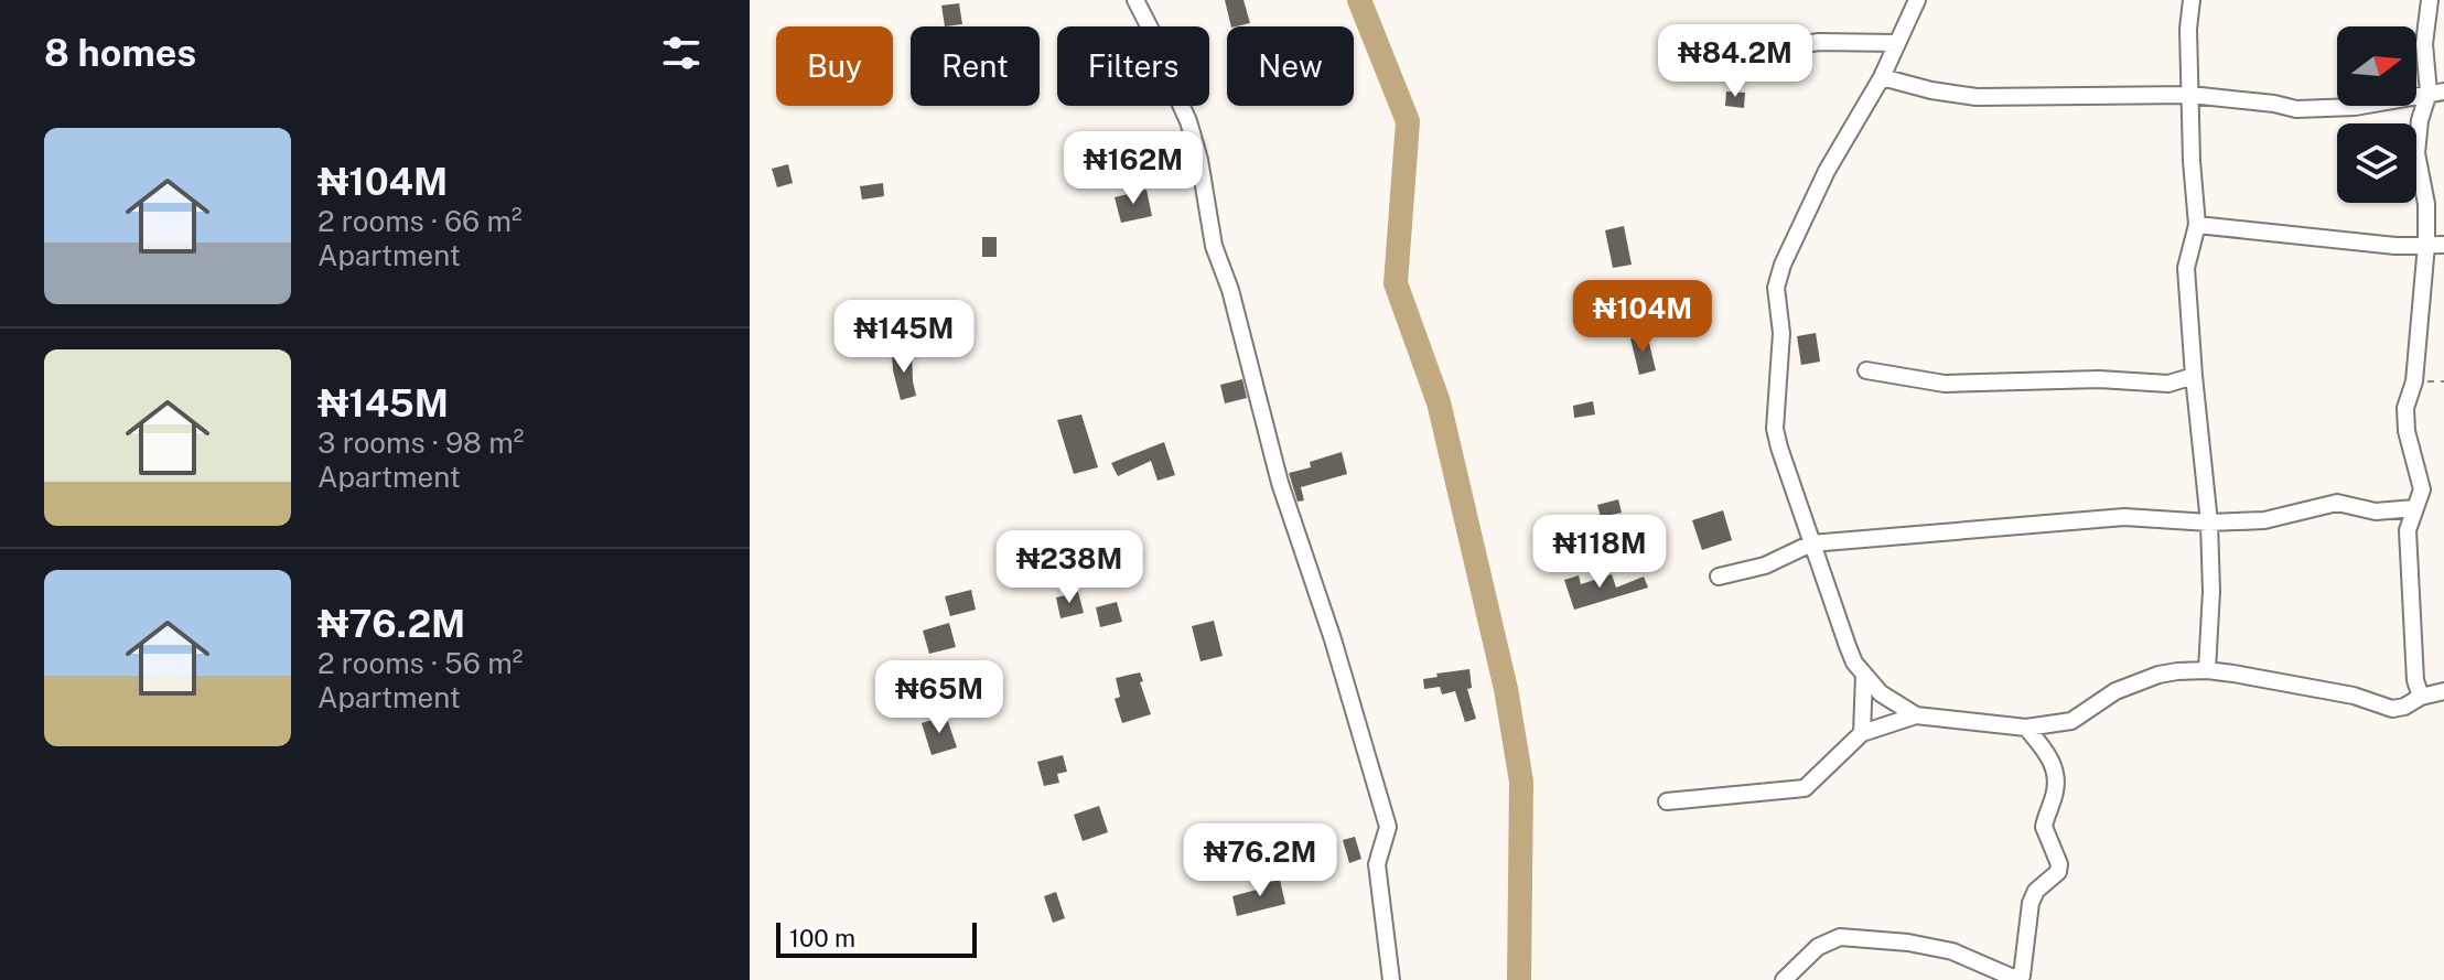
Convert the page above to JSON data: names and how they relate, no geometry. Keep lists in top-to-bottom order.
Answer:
{
  "scale_bar": "100 m",
  "north": "right",
  "page": {
    "heading": "8 homes",
    "price": [
      "₦84.2M",
      "₦162M",
      "₦104M",
      "₦145M",
      "₦118M",
      "₦238M",
      "₦65M",
      "₦76.2M"
    ],
    "chip": [
      "Buy",
      "Rent",
      "Filters",
      "New"
    ],
    "list": [
      {
        "name": "₦104M",
        "note": "2 rooms · 66 m² · Apartment"
      },
      {
        "name": "₦145M",
        "note": "3 rooms · 98 m² · Apartment"
      },
      {
        "name": "₦76.2M",
        "note": "2 rooms · 56 m² · Apartment"
      }
    ],
    "scale": "100 m"
  }
}
